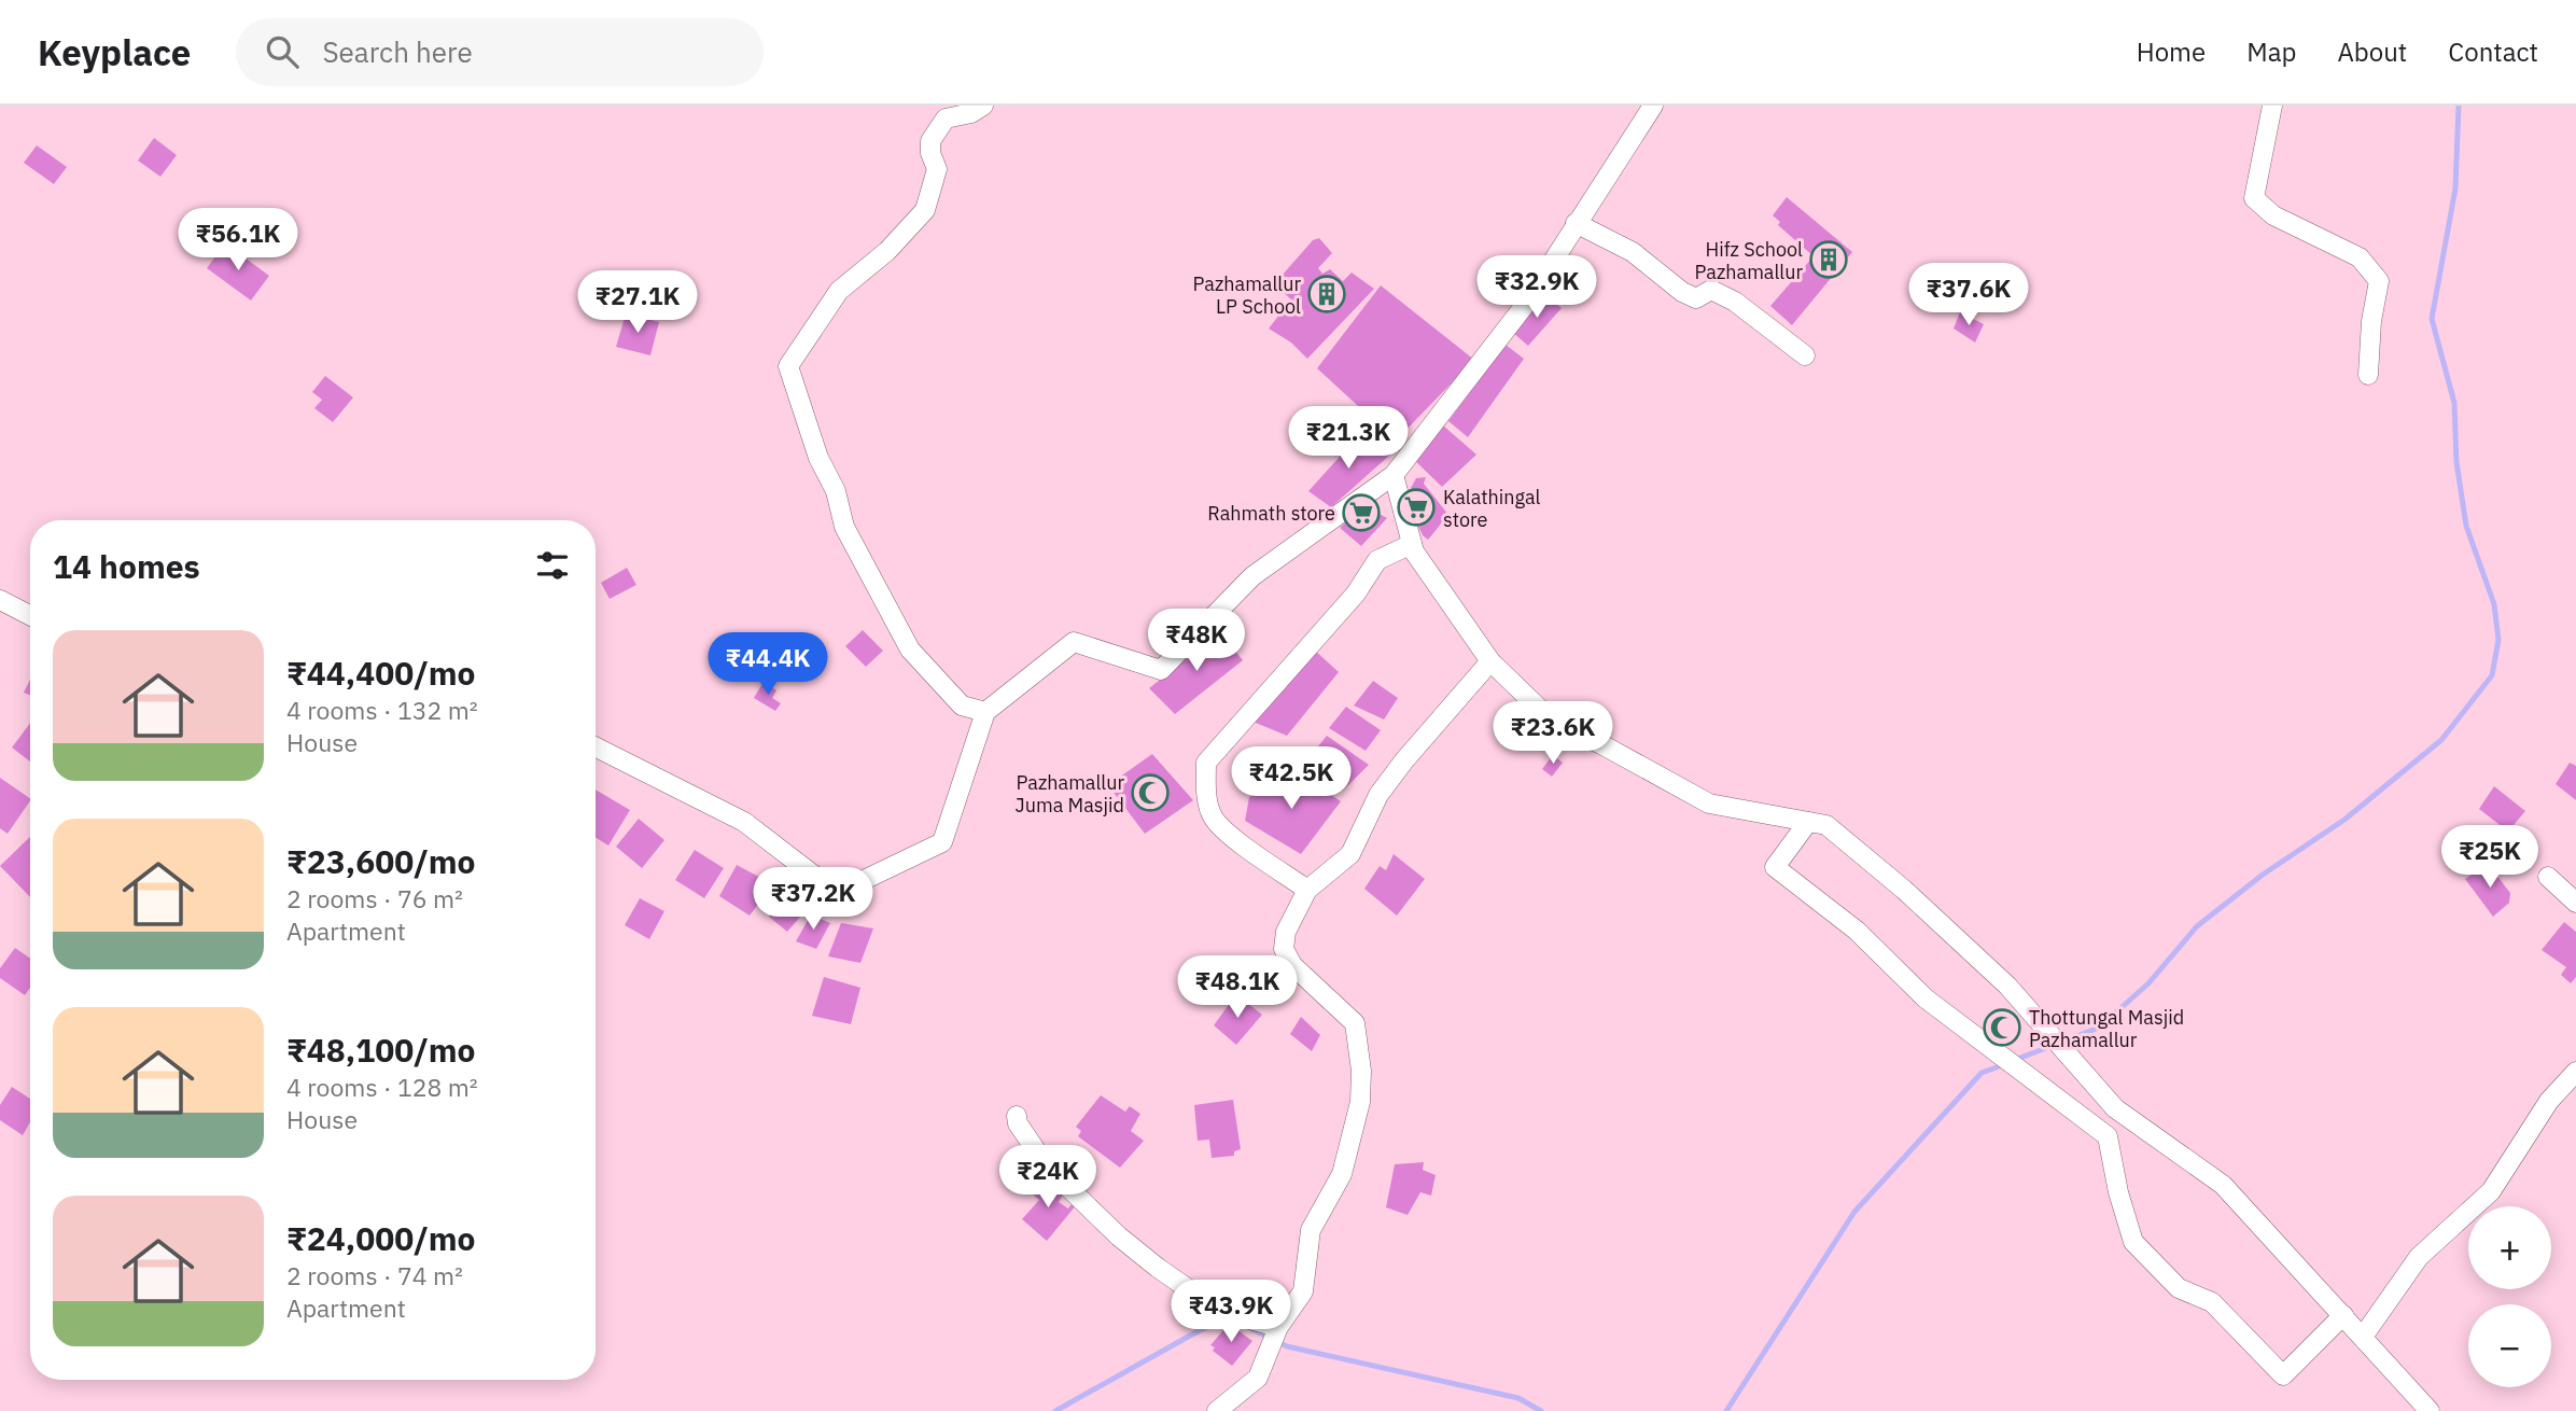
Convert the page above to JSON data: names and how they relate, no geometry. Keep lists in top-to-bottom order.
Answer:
{
  "places": {
    "building": ["Hifz School Pazhamallur", "Pazhamallur LP School"],
    "supermarket": ["Kalathingal store", "Rahmath store"],
    "mosque": ["Pazhamallur Juma Masjid", "Thottungal Masjid Pazhamallur"]
  },
  "page": {
    "header": "Keyplace",
    "search": "Search here",
    "nav": [
      "Home",
      "Map",
      "About",
      "Contact"
    ],
    "price": [
      "₹56.1K",
      "₹32.9K",
      "₹37.6K",
      "₹27.1K",
      "₹21.3K",
      "₹48K",
      "₹44.4K",
      "₹23.6K",
      "₹42.5K",
      "₹25K",
      "₹37.2K",
      "₹48.1K",
      "₹24K",
      "₹43.9K"
    ],
    "heading": "14 homes",
    "list": [
      {
        "name": "₹44,400/mo",
        "note": "4 rooms · 132 m² · House"
      },
      {
        "name": "₹23,600/mo",
        "note": "2 rooms · 76 m² · Apartment"
      },
      {
        "name": "₹48,100/mo",
        "note": "4 rooms · 128 m² · House"
      },
      {
        "name": "₹24,000/mo",
        "note": "2 rooms · 74 m² · Apartment"
      }
    ],
    "map_buttons": ["+", "−"]
  }
}
